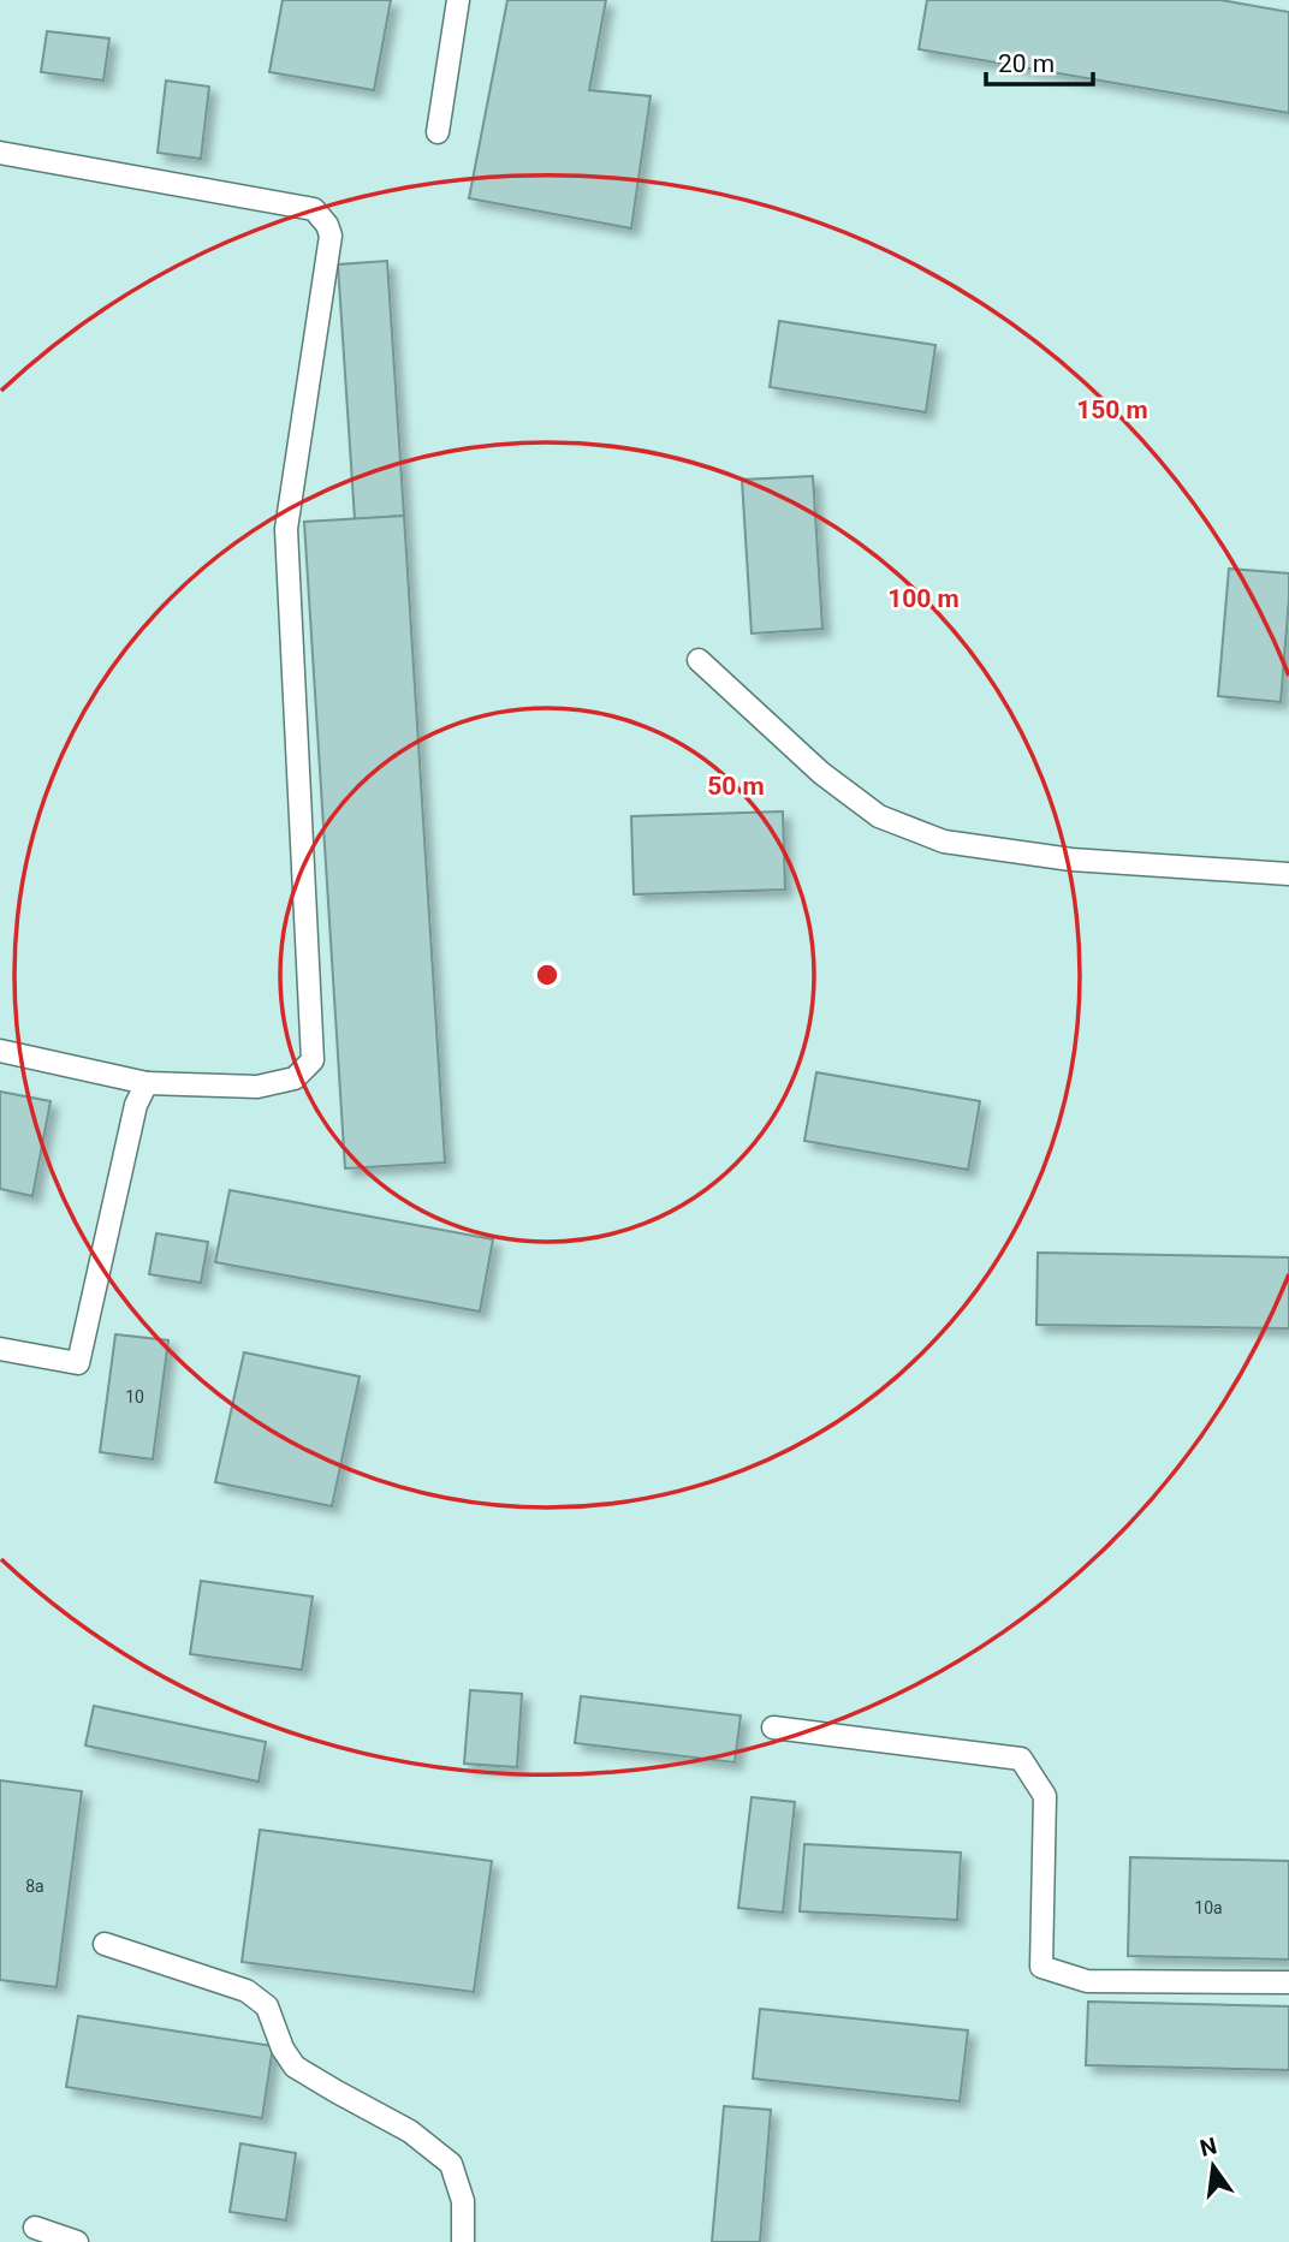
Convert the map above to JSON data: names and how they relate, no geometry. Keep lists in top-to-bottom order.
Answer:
{
  "house_numbers": ["10", "8а", "10а"],
  "scale_bar": "20 m",
  "north": "top",
  "rings": ["150 m", "100 m", "50 m"]
}
